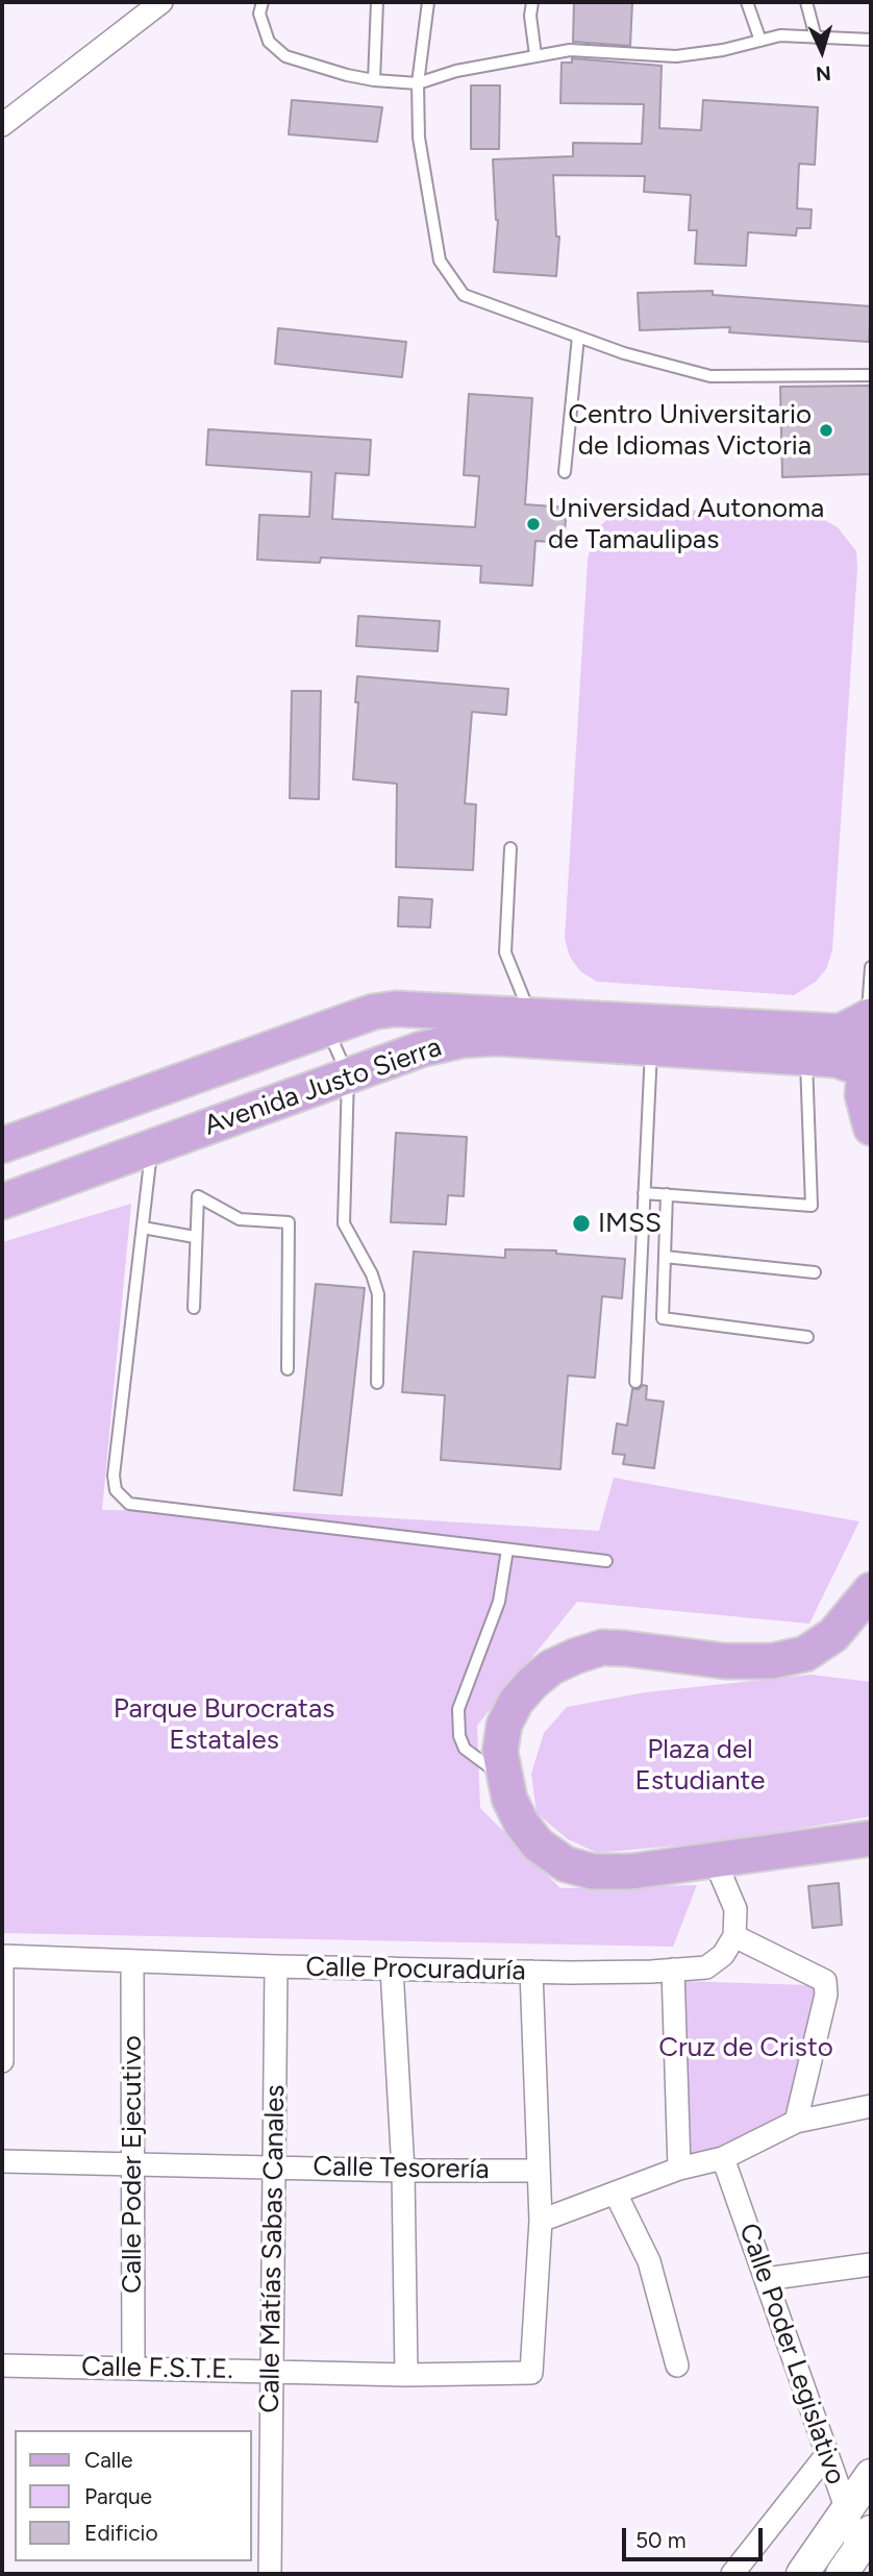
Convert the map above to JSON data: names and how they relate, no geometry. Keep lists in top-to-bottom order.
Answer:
{
  "streets": {
    "main road": ["Avenida Justo Sierra"],
    "street": [
      "Calle Procuraduría",
      "Calle Poder Ejecutivo",
      "Calle Tesorería",
      "Calle Matías Sabas Canales",
      "Calle Poder Legislativo",
      "Calle F.S.T.E."
    ]
  },
  "crossings": [
    ["Calle Procuraduría", "Calle Poder Ejecutivo"],
    ["Calle Procuraduría", "Calle Matías Sabas Canales"],
    ["Calle Poder Ejecutivo", "Calle Tesorería"],
    ["Calle Poder Ejecutivo", "Calle F.S.T.E."],
    ["Calle Tesorería", "Calle Matías Sabas Canales"],
    ["Calle Matías Sabas Canales", "Calle F.S.T.E."]
  ],
  "parks": ["Parque Burocratas Estatales", "Plaza del Estudiante", "Cruz de Cristo"],
  "places": ["Centro Universitario de Idiomas Victoria", "Universidad Autonoma de Tamaulipas", "IMSS"],
  "legend": ["Calle", "Parque", "Edificio"],
  "scale_bar": "50 m",
  "north": "bottom"
}
